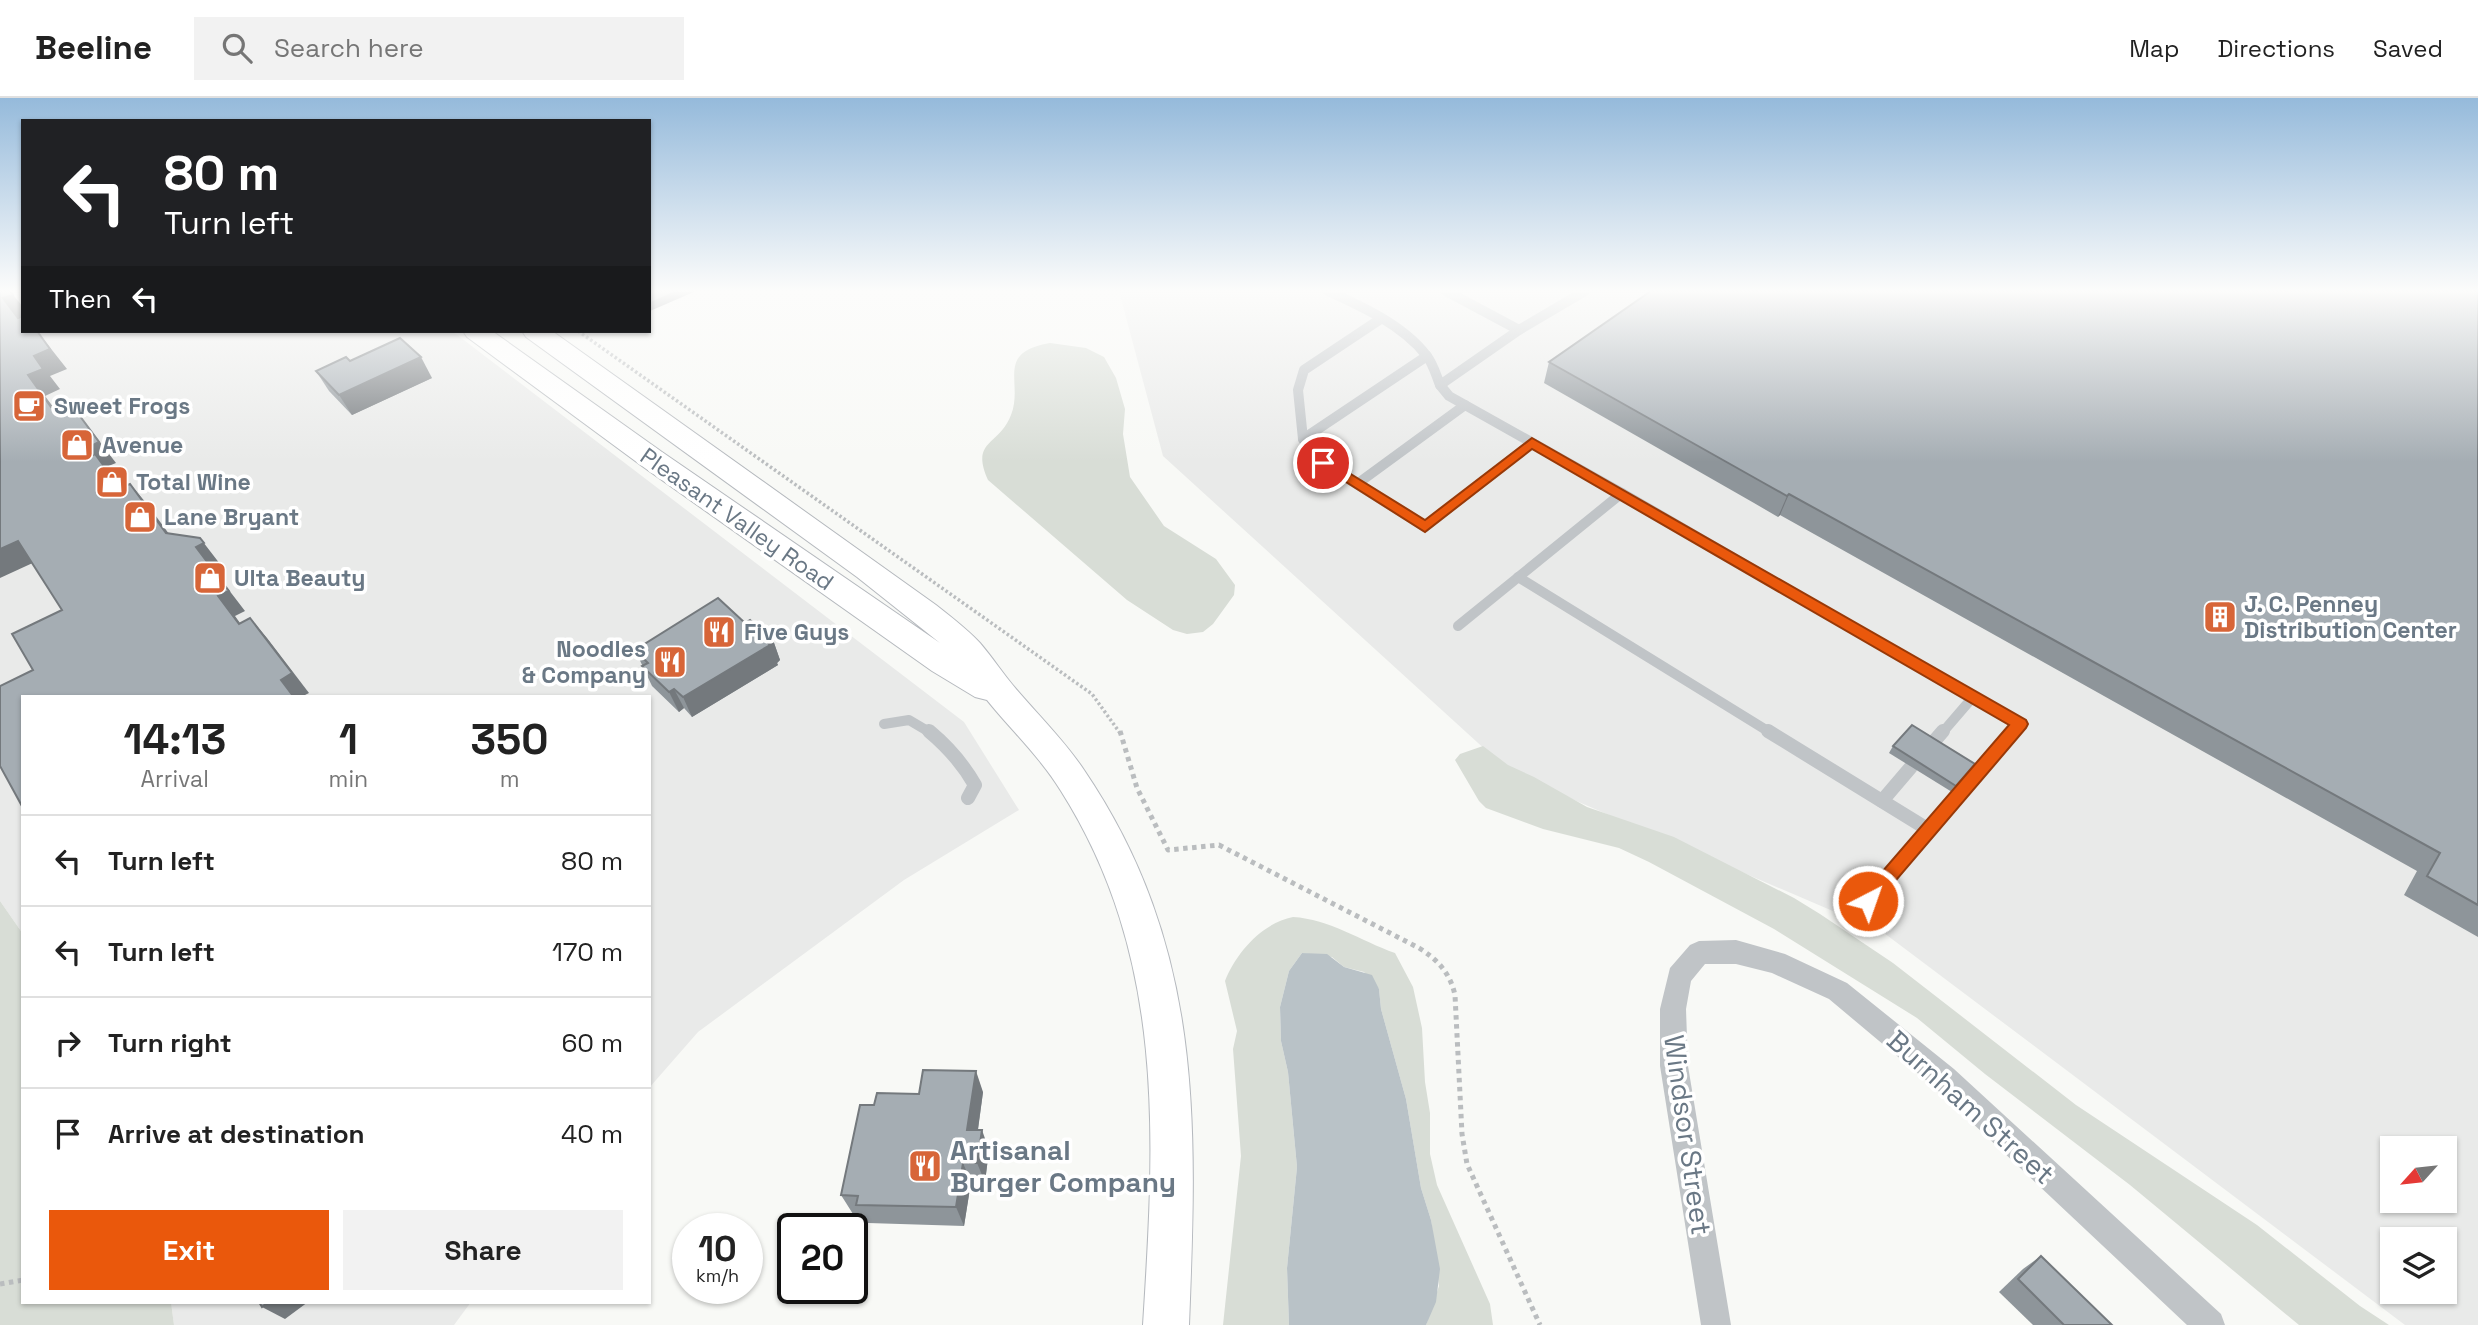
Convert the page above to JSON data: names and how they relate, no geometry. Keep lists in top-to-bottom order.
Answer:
{
  "streets": {
    "main road": ["Pleasant Valley Road"],
    "street": ["Burnham Street", "Windsor Street"]
  },
  "crossings": [
    ["Burnham Street", "Windsor Street"]
  ],
  "places": {
    "cafe": ["Sweet Frogs"],
    "shop": [
      "Avenue",
      "Total Wine",
      "Lane Bryant",
      "Ulta Beauty"
    ],
    "building": ["J. C. Penney Distribution Center"],
    "restaurant": ["Five Guys", "Noodles & Company", "Artisanal Burger Company"]
  },
  "north": "bottom left",
  "page": {
    "header": "Beeline",
    "search": "Search here",
    "nav": ["Map", "Directions", "Saved"],
    "turn": ["80 m", "Turn left"],
    "then": "Then",
    "eta": [
      "14:13",
      "Arrival",
      "1",
      "min",
      "350",
      "m"
    ],
    "list": [
      {
        "name": "Turn left",
        "value": "80 m"
      },
      {
        "name": "Turn left",
        "value": "170 m"
      },
      {
        "name": "Turn right",
        "value": "60 m"
      },
      {
        "name": "Arrive at destination",
        "value": "40 m"
      }
    ],
    "buttons": ["Exit", "Share"],
    "speed": "10 km/h",
    "limit": "20"
  }
}
